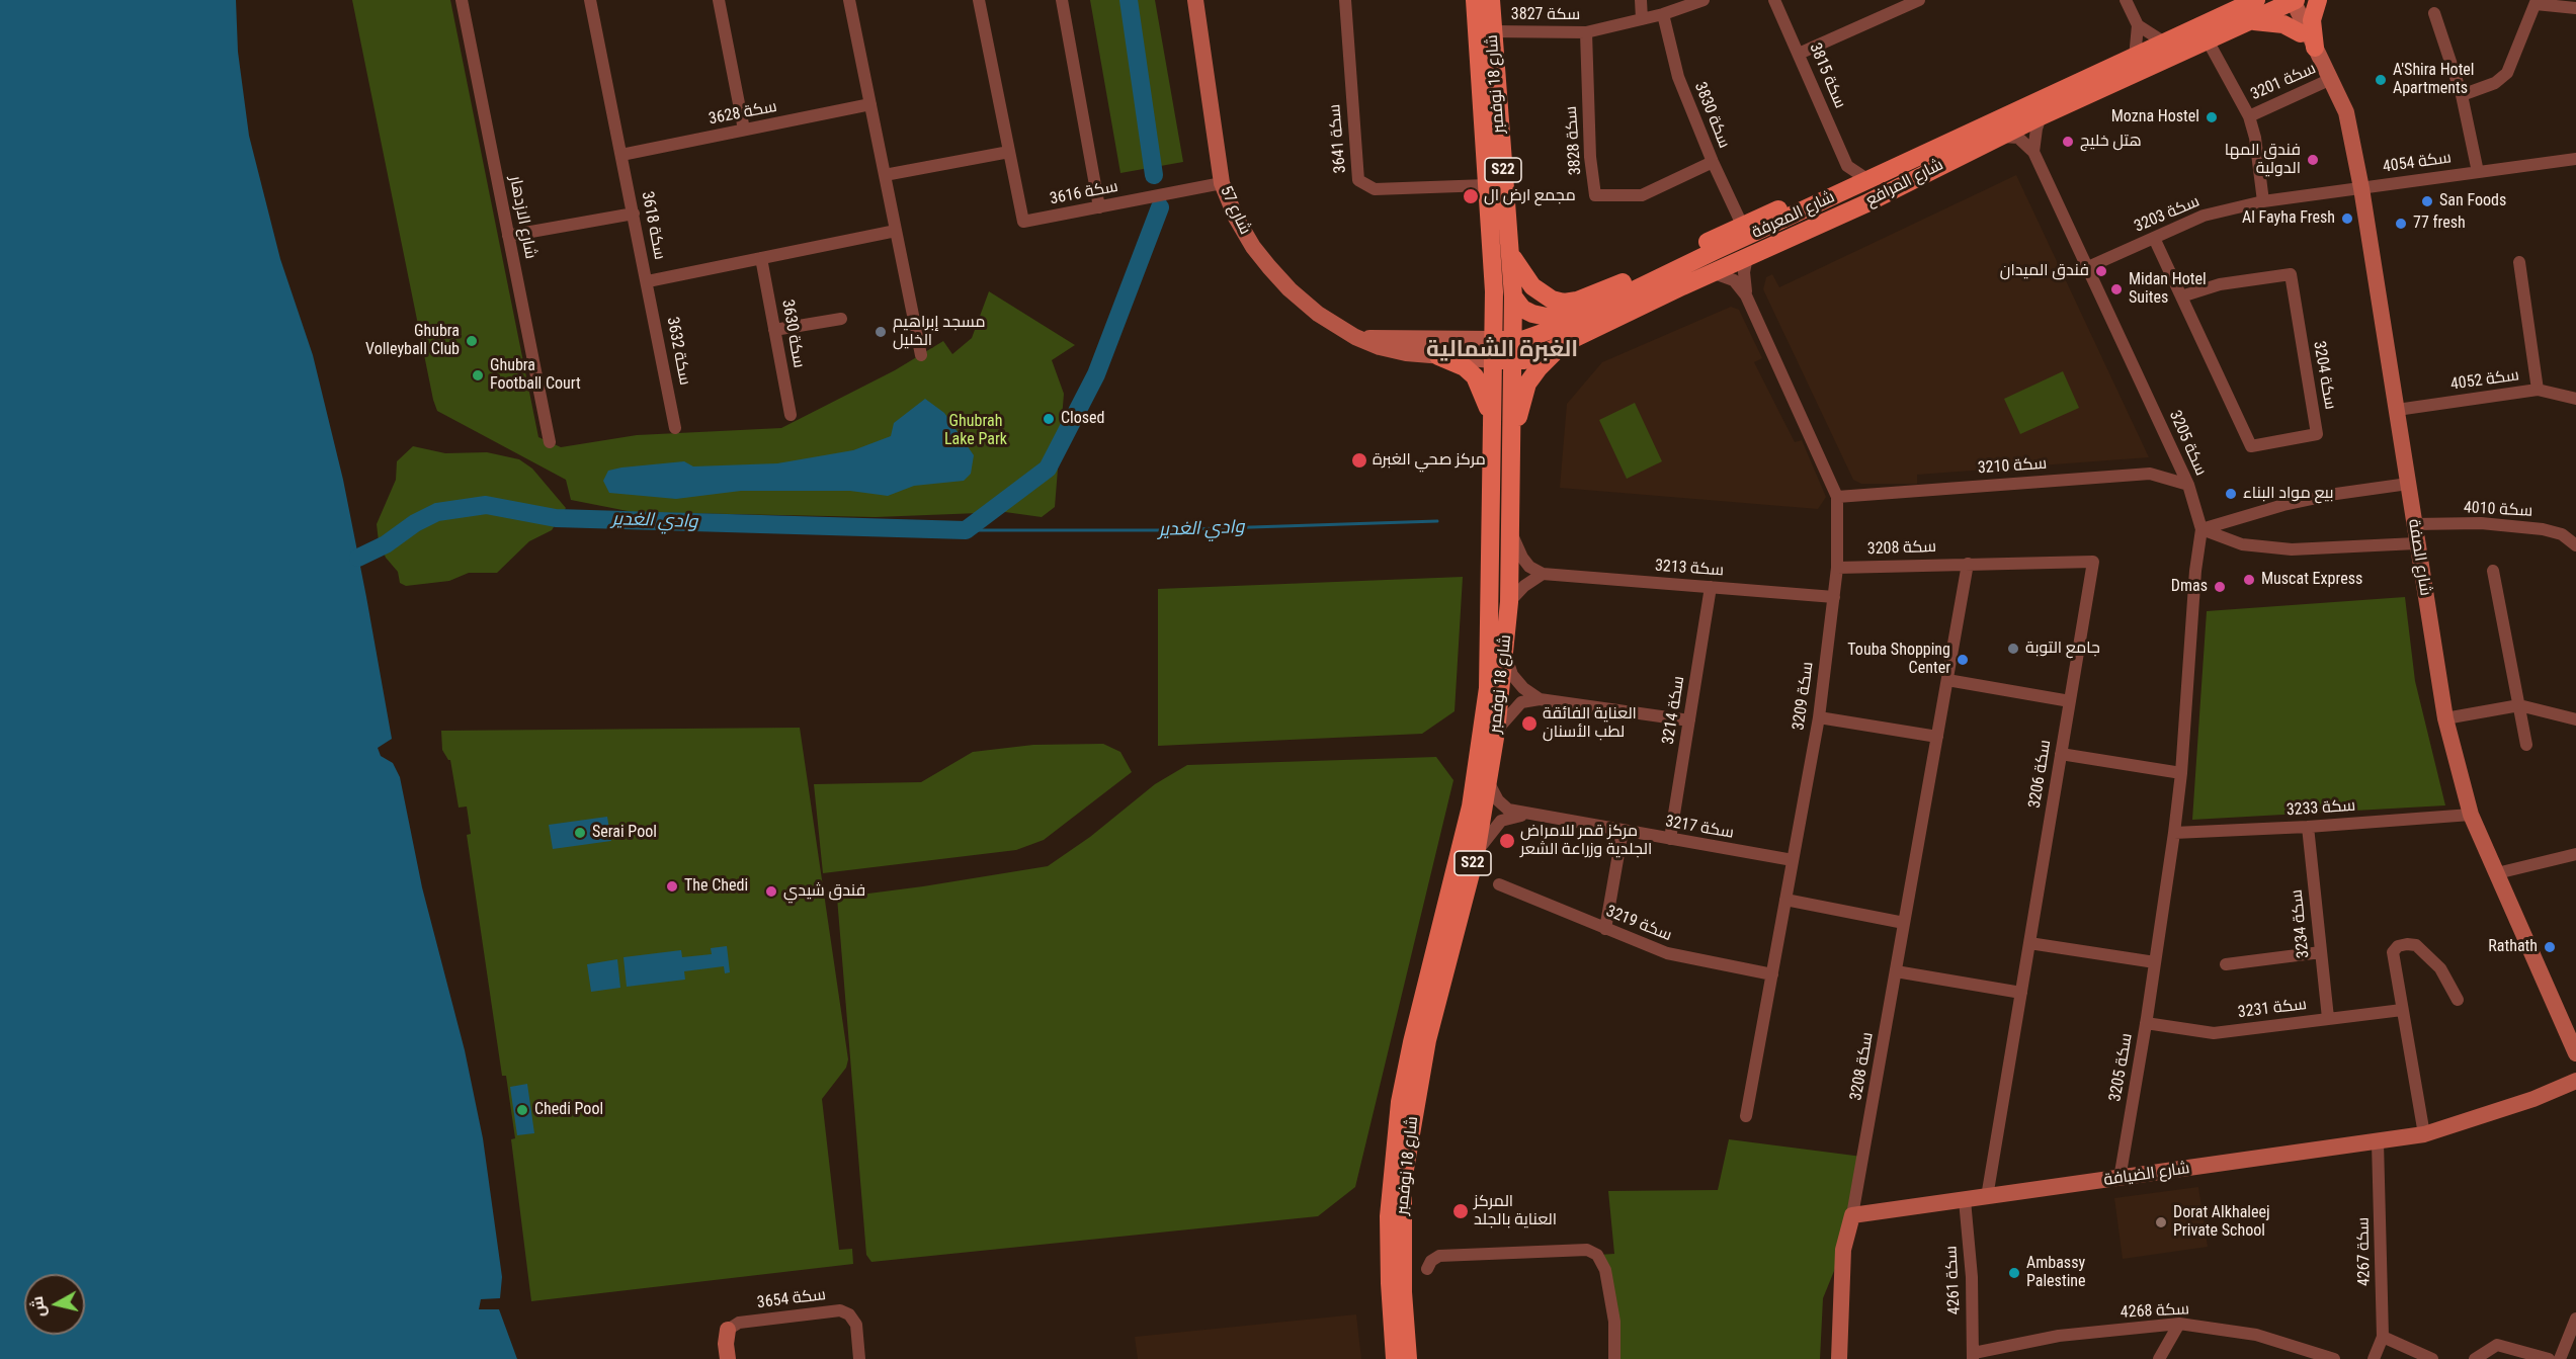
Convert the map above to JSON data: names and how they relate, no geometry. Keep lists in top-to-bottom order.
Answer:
{
  "streets": {
    "main road": [
      "شارع 18 نوفمبر",
      "S22",
      "شارع المرافع",
      "شارع المعرفة"
    ],
    "street": [
      "سكة 3827",
      "سكة 3815",
      "سكة 3201",
      "سكة 3628",
      "سكة 3830",
      "سكة 3641",
      "سكة 3828",
      "سكة 4054",
      "سكة 3616",
      "شارع 57",
      "سكة 3203",
      "شارع الازدهار",
      "سكة 3618",
      "سكة 3630",
      "سكة 3632",
      "سكة 3204",
      "سكة 4052",
      "سكة 3205",
      "سكة 3210",
      "سكة 4010",
      "سكة 3208",
      "شارع الصفة",
      "سكة 3213",
      "سكة 3209",
      "سكة 3214",
      "سكة 3206",
      "سكة 3233",
      "سكة 3217",
      "سكة 3219",
      "سكة 3234",
      "سكة 3231",
      "شارع الضيافة",
      "سكة 4267",
      "سكة 4261",
      "سكة 3654",
      "سكة 4268"
    ]
  },
  "crossings": [
    ["سكة 3827", "شارع 18 نوفمبر"],
    ["سكة 3827", "سكة 3830"],
    ["سكة 3827", "سكة 3828"],
    ["سكة 3201", "سكة 4054"],
    ["سكة 3201", "شارع المرافع"],
    ["سكة 3201", "سكة 3203"],
    ["سكة 3201", "شارع الصفة"],
    ["شارع 18 نوفمبر", "سكة 3641"],
    ["شارع 18 نوفمبر", "شارع المرافع"],
    ["شارع 18 نوفمبر", "شارع 57"],
    ["شارع 18 نوفمبر", "شارع المعرفة"],
    ["شارع 18 نوفمبر", "سكة 3217"],
    ["سكة 3628", "سكة 3618"],
    ["سكة 3830", "سكة 3828"],
    ["سكة 4054", "سكة 3203"],
    ["سكة 4054", "شارع الصفة"],
    ["شارع المرافع", "شارع الصفة"],
    ["شارع المرافع", "سكة 3209"],
    ["سكة 3616", "شارع 57"],
    ["سكة 3203", "سكة 3204"],
    ["سكة 3203", "سكة 3205"],
    ["سكة 3618", "سكة 3630"],
    ["سكة 3618", "سكة 3632"],
    ["سكة 4052", "شارع الصفة"],
    ["سكة 3205", "سكة 3210"],
    ["سكة 3205", "سكة 3233"],
    ["سكة 3205", "سكة 3231"],
    ["سكة 3205", "شارع الضيافة"],
    ["سكة 3210", "سكة 3209"],
    ["سكة 4010", "شارع الصفة"],
    ["سكة 3208", "سكة 3209"],
    ["سكة 3208", "سكة 3206"],
    ["سكة 3208", "شارع الضيافة"],
    ["شارع الصفة", "سكة 3233"],
    ["سكة 3213", "سكة 3209"],
    ["سكة 3213", "سكة 3214"],
    ["سكة 3209", "سكة 3217"],
    ["سكة 3209", "سكة 3219"],
    ["سكة 3214", "سكة 3217"],
    ["سكة 3206", "شارع الضيافة"],
    ["سكة 3233", "سكة 3234"],
    ["سكة 3234", "سكة 3231"],
    ["شارع الضيافة", "سكة 4267"],
    ["شارع الضيافة", "سكة 4261"],
    ["سكة 4261", "سكة 4268"]
  ],
  "districts": ["الغبرة الشمالية"],
  "water": ["وادي الغدير"],
  "parks": ["Ghubrah Lake Park"],
  "places": [
    "A'Shira Hotel Apartments",
    "Mozna Hostel",
    "هتل خلیج",
    "فندق المها الدولية",
    "مجمع ارض ال",
    "San Foods",
    "Al Fayha Fresh",
    "77 fresh",
    "فندق الميدان",
    "Midan Hotel Suites",
    "مسجد إبراهيم الخليل",
    "Ghubra Volleyball Club",
    "Ghubra Football Court",
    "Closed",
    "مركز صحي الغبرة",
    "بيع مواد البناء",
    "Muscat Express",
    "Dmas",
    "جامع التوبة",
    "Touba Shopping Center",
    "العناية الفائقة لطب الأسنان",
    "Serai Pool",
    "مركز قمر للامراض الجلدية وزراعة الشعر",
    "The Chedi",
    "فندق شيدي",
    "Rathath",
    "Chedi Pool",
    "المركز العناية بالجلد",
    "Dorat Alkhaleej Private School",
    "Ambassy Palestine"
  ],
  "north": "left"
}
